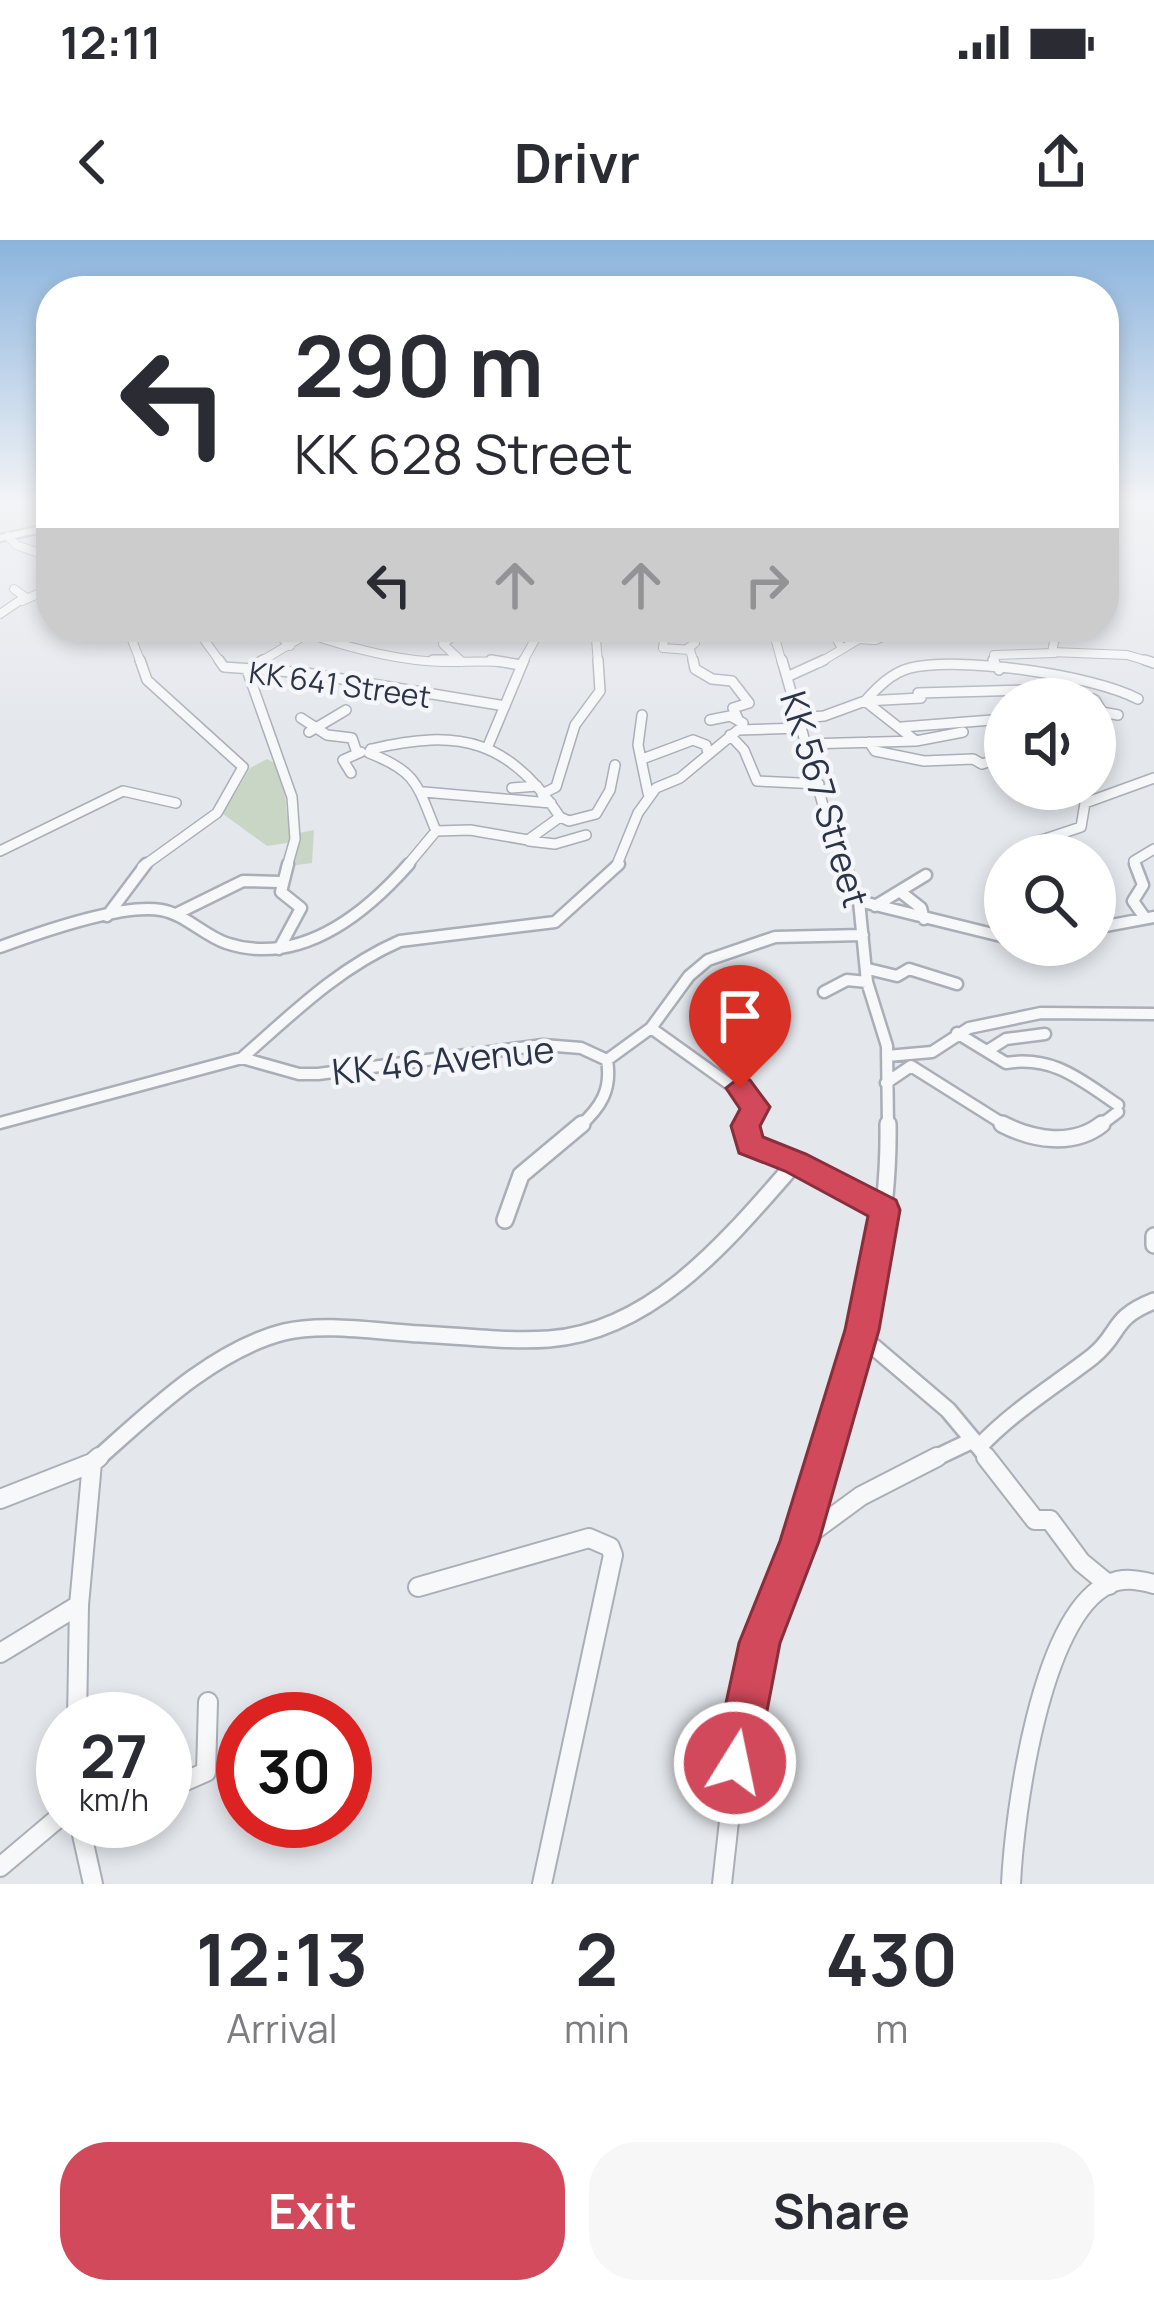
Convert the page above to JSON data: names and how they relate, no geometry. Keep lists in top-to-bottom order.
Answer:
{
  "streets": {
    "street": ["KK 641 Street", "KK 567 Street", "KK 46 Avenue"]
  },
  "page": {
    "status": "12:11",
    "header": "Drivr",
    "turn": ["290 m", "KK 628 Street"],
    "speed": "27 km/h",
    "limit": "30",
    "eta": [
      "12:13",
      "Arrival",
      "2",
      "min",
      "430",
      "m"
    ],
    "buttons": ["Exit", "Share"]
  }
}
